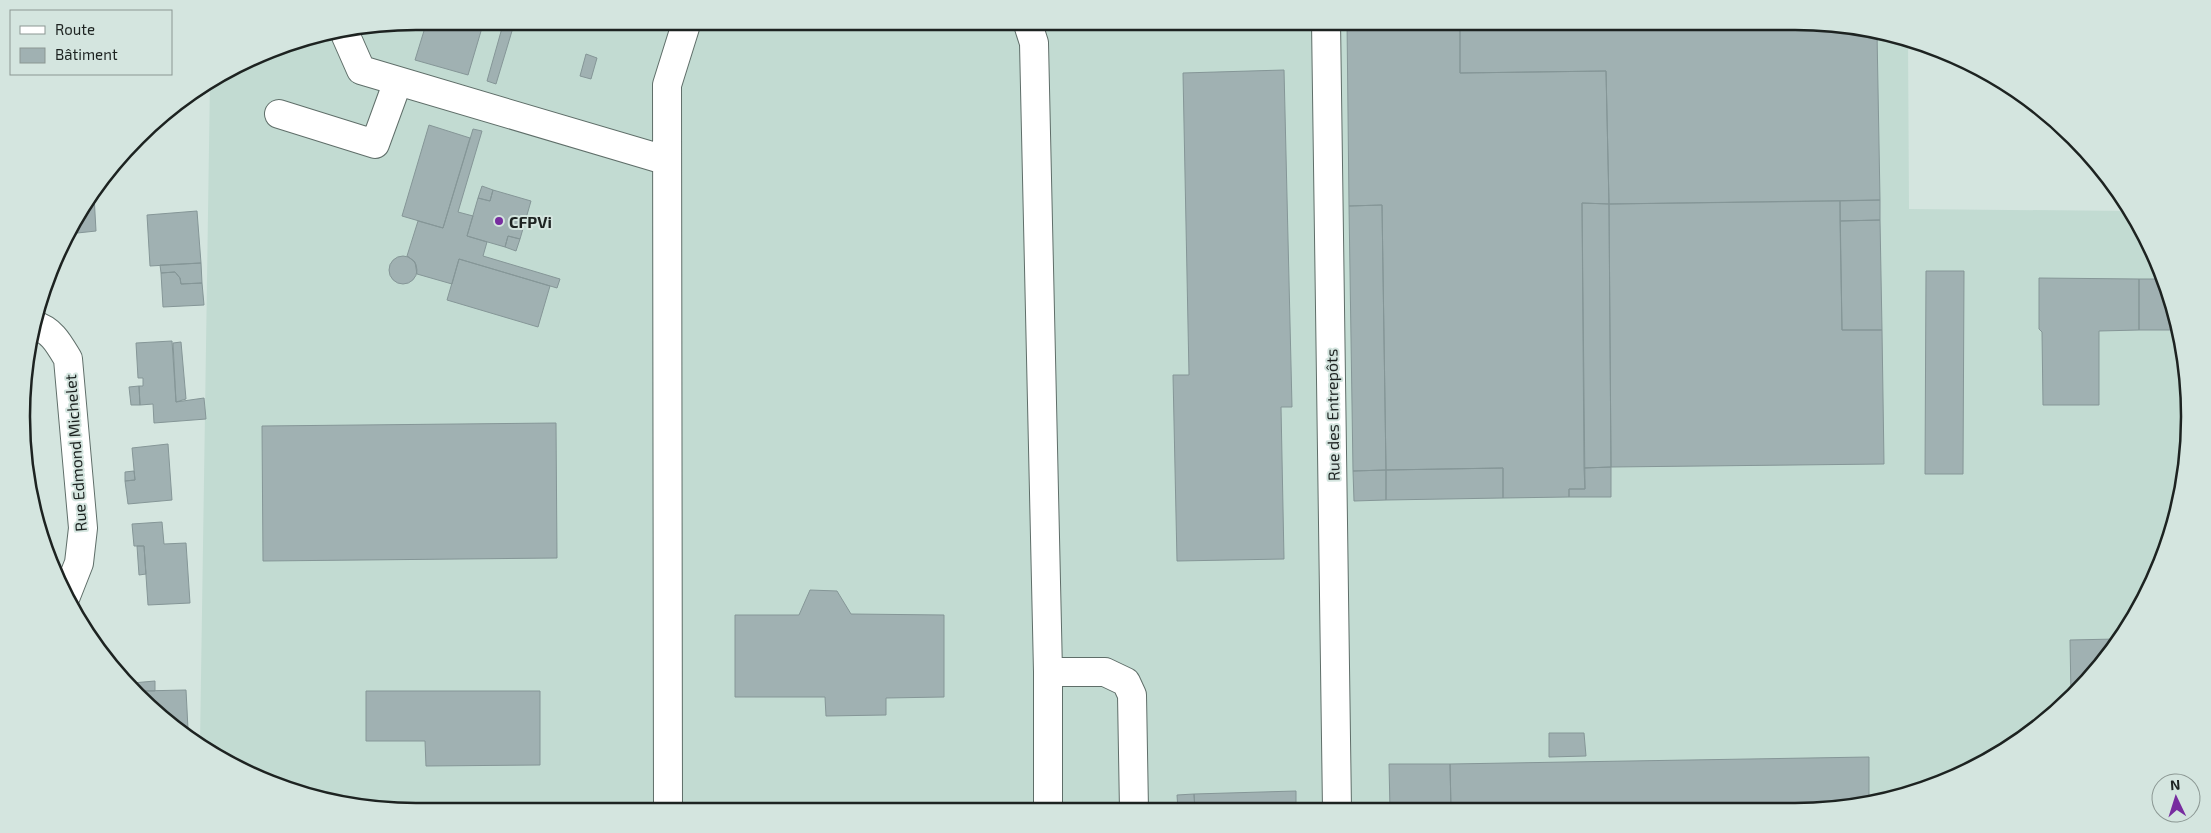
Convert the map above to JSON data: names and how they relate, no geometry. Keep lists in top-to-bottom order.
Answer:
{
  "streets": {
    "street": ["Rue des Entrepôts", "Rue Edmond Michelet"]
  },
  "places": ["CFPVi"],
  "legend": ["Route", "Bâtiment"],
  "north": "top"
}
